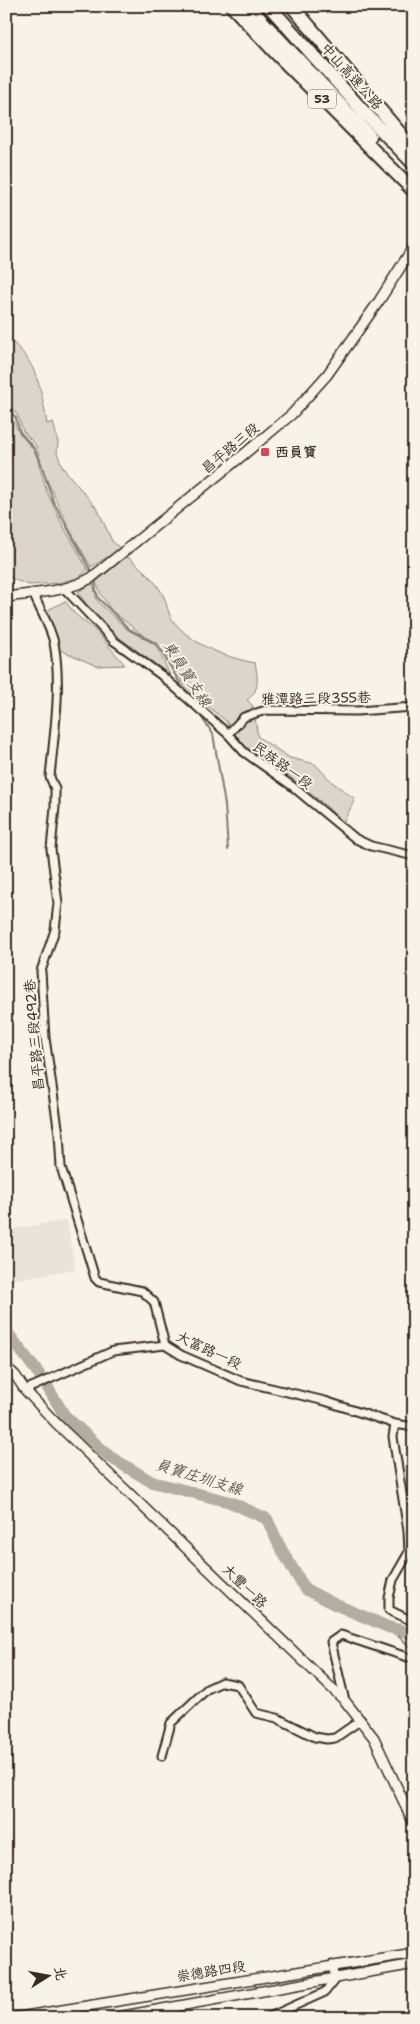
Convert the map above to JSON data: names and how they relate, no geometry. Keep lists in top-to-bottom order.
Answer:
{
  "streets": {
    "highway": ["中山高速公路", "53"],
    "street": [
      "昌平路三段",
      "雅潭路三段355巷",
      "民族路一段",
      "昌平路三段492巷",
      "大富路一段",
      "大豐一路",
      "崇德路四段"
    ]
  },
  "crossings": [
    ["昌平路三段", "民族路一段"],
    ["昌平路三段", "昌平路三段492巷"],
    ["雅潭路三段355巷", "民族路一段"],
    ["昌平路三段492巷", "大富路一段"],
    ["大富路一段", "大豐一路"]
  ],
  "water": ["東員寶支線", "員寶庄圳支線"],
  "places": {
    "transit": ["西員寶"]
  },
  "north": "right"
}
